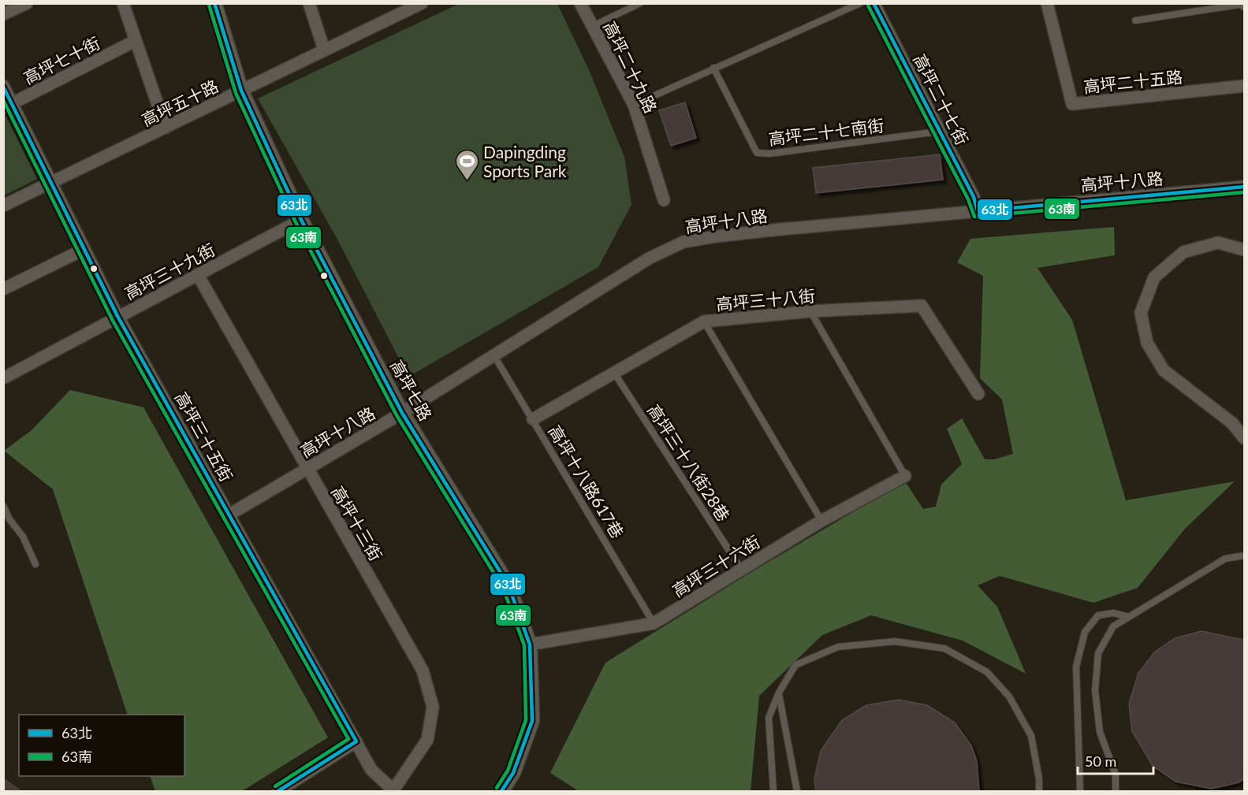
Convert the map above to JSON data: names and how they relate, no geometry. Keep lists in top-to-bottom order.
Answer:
{
  "streets": {
    "street": [
      "高坪七十街",
      "高坪二十九路",
      "高坪二十五路",
      "高坪二十七街",
      "高坪五十路",
      "高坪十八路",
      "高坪三十九街",
      "高坪三十八街",
      "高坪七路",
      "高坪三十五街",
      "高坪十三街",
      "高坪三十六街"
    ],
    "lane": ["高坪二十七南街", "高坪三十八街28巷", "高坪十八路617巷"]
  },
  "crossings": [
    ["高坪七十街", "高坪三十五街"],
    ["高坪二十七街", "高坪二十七南街"],
    ["高坪二十七街", "高坪十八路"],
    ["高坪五十路", "高坪七路"],
    ["高坪五十路", "高坪三十五街"],
    ["高坪十八路", "高坪七路"],
    ["高坪十八路", "高坪三十五街"],
    ["高坪十八路", "高坪十八路617巷"],
    ["高坪十八路", "高坪十三街"],
    ["高坪三十九街", "高坪七路"],
    ["高坪三十九街", "高坪三十五街"],
    ["高坪三十九街", "高坪十三街"],
    ["高坪三十八街", "高坪三十八街28巷"],
    ["高坪三十八街", "高坪十八路617巷"],
    ["高坪七路", "高坪三十六街"],
    ["高坪三十五街", "高坪十三街"],
    ["高坪三十八街28巷", "高坪三十六街"],
    ["高坪十八路617巷", "高坪三十六街"]
  ],
  "places": {
    "sports": ["Dapingding Sports Park"]
  },
  "lines": ["transit line 63北", "transit line 63南"],
  "legend": ["63北", "63南"],
  "scale_bar": "50 m"
}
